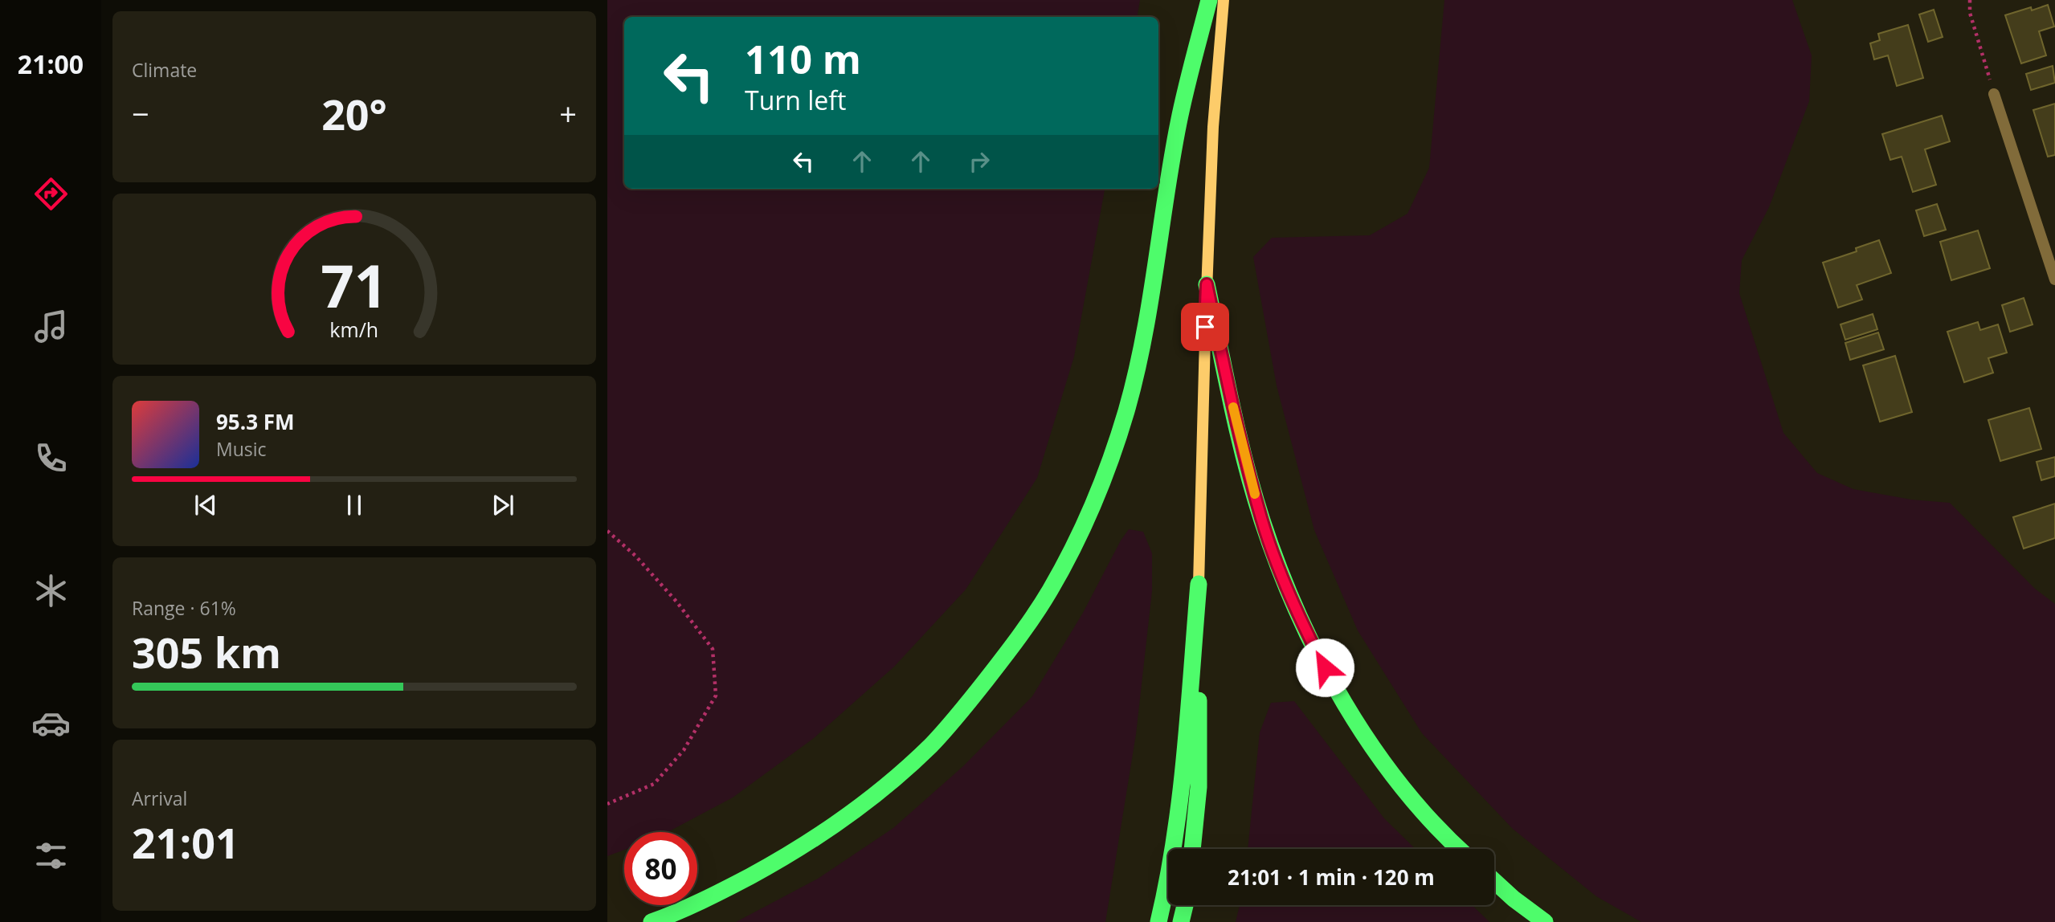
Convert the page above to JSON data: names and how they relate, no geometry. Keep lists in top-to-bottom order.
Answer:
{
  "page": {
    "tabs": "21:00",
    "tile": [
      "Climate",
      ["Range · 61%", "305 km"],
      ["Arrival", "21:01"]
    ],
    "turn": ["110 m", "Turn left"],
    "heat": ["−", "20°", "+"],
    "song": ["95.3 FM", "Music"],
    "limit": "80",
    "trip": "21:01 · 1 min · 120 m",
    "gauge": ["71", "km/h"]
  }
}
